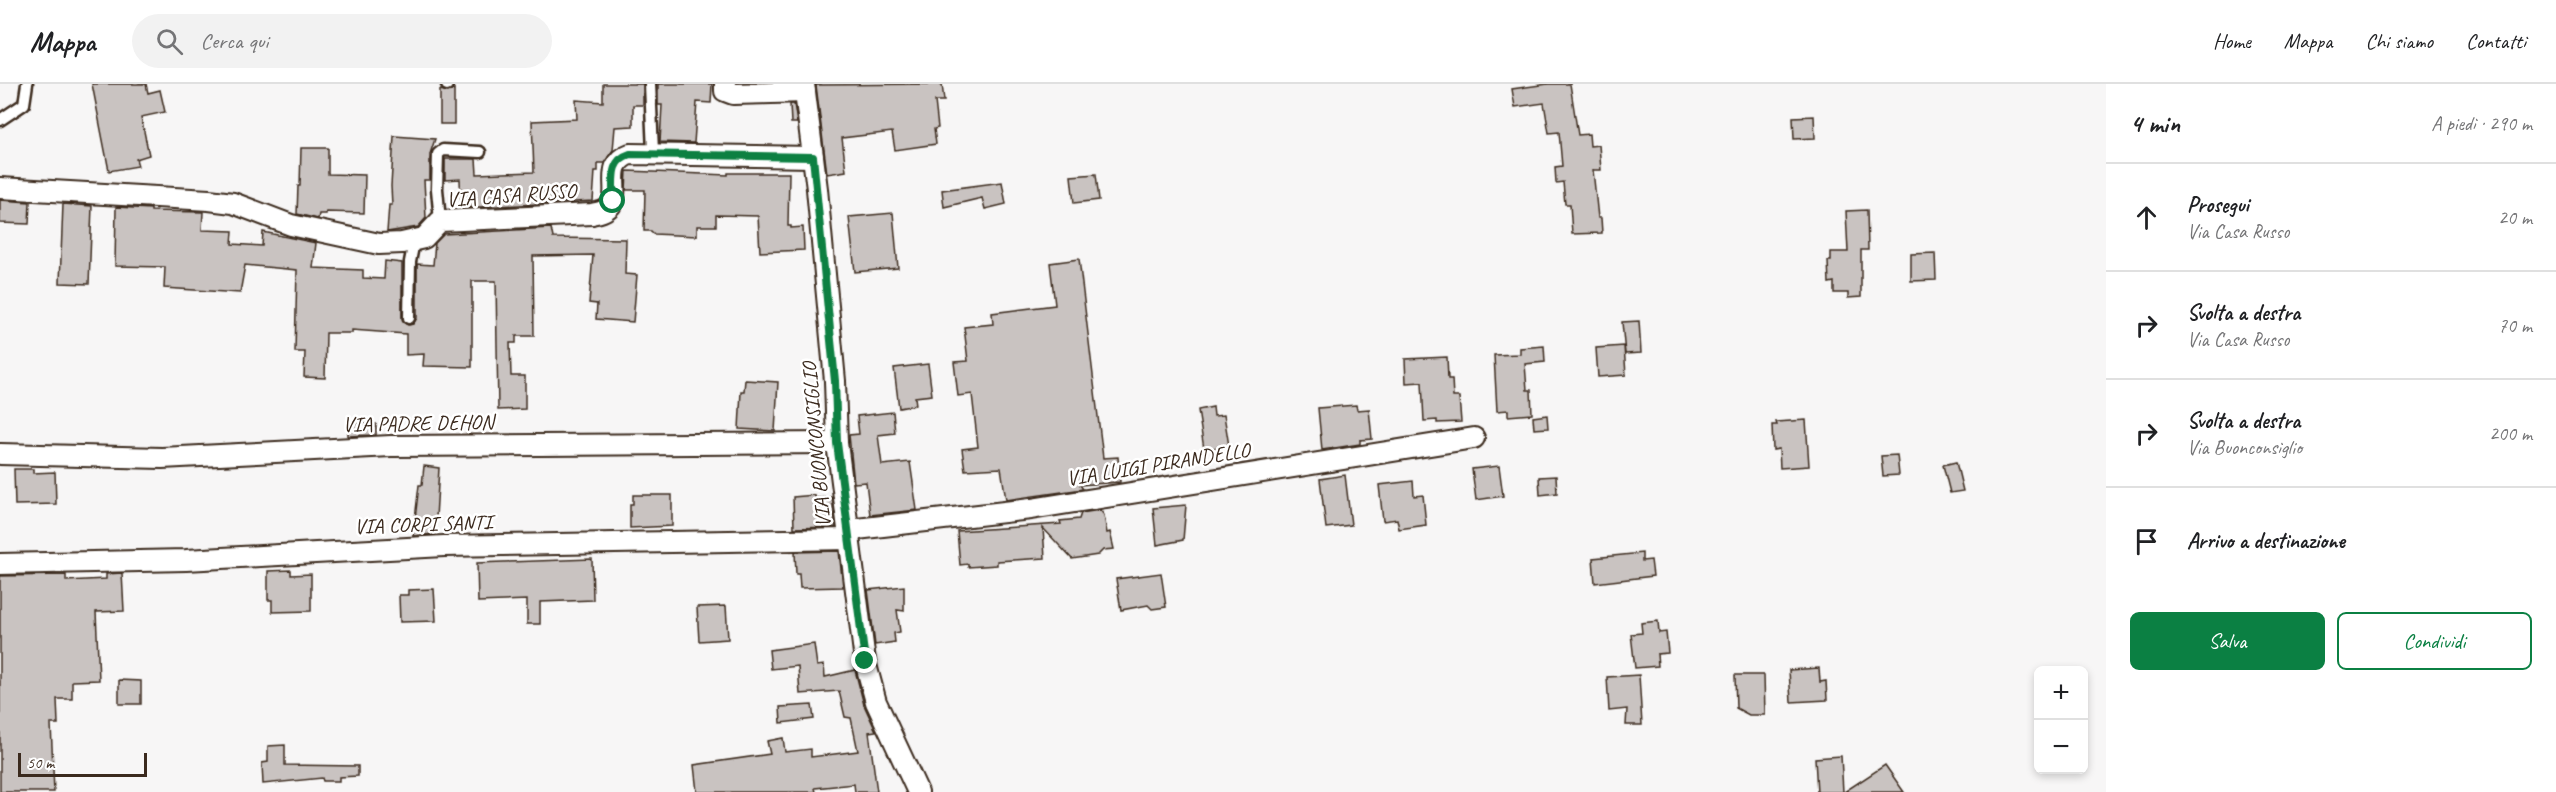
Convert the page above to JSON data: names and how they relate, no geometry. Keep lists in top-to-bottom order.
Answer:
{
  "streets": {
    "street": [
      "VIA CASA RUSSO",
      "VIA PADRE DEHON",
      "VIA BUONCONSIGLIO",
      "VIA LUIGI PIRANDELLO",
      "VIA CORPI SANTI"
    ]
  },
  "crossings": [
    ["VIA CASA RUSSO", "VIA BUONCONSIGLIO"],
    ["VIA PADRE DEHON", "VIA BUONCONSIGLIO"],
    ["VIA BUONCONSIGLIO", "VIA LUIGI PIRANDELLO"],
    ["VIA BUONCONSIGLIO", "VIA CORPI SANTI"],
    ["VIA LUIGI PIRANDELLO", "VIA CORPI SANTI"]
  ],
  "scale_bar": "50 m",
  "page": {
    "header": "Mappa",
    "search": "Cerca qui",
    "nav": [
      "Home",
      "Mappa",
      "Chi siamo",
      "Contatti"
    ],
    "heading": ["4 min", "A piedi · 290 m"],
    "list": [
      ["Prosegui", "Via Casa Russo", "20 m"],
      ["Svolta a destra", "Via Casa Russo", "70 m"],
      ["Svolta a destra", "Via Buonconsiglio", "200 m"],
      "Arrivo a destinazione"
    ],
    "buttons": ["Salva", "Condividi"],
    "map_buttons": ["+", "−"],
    "scale": "50 m"
  }
}
